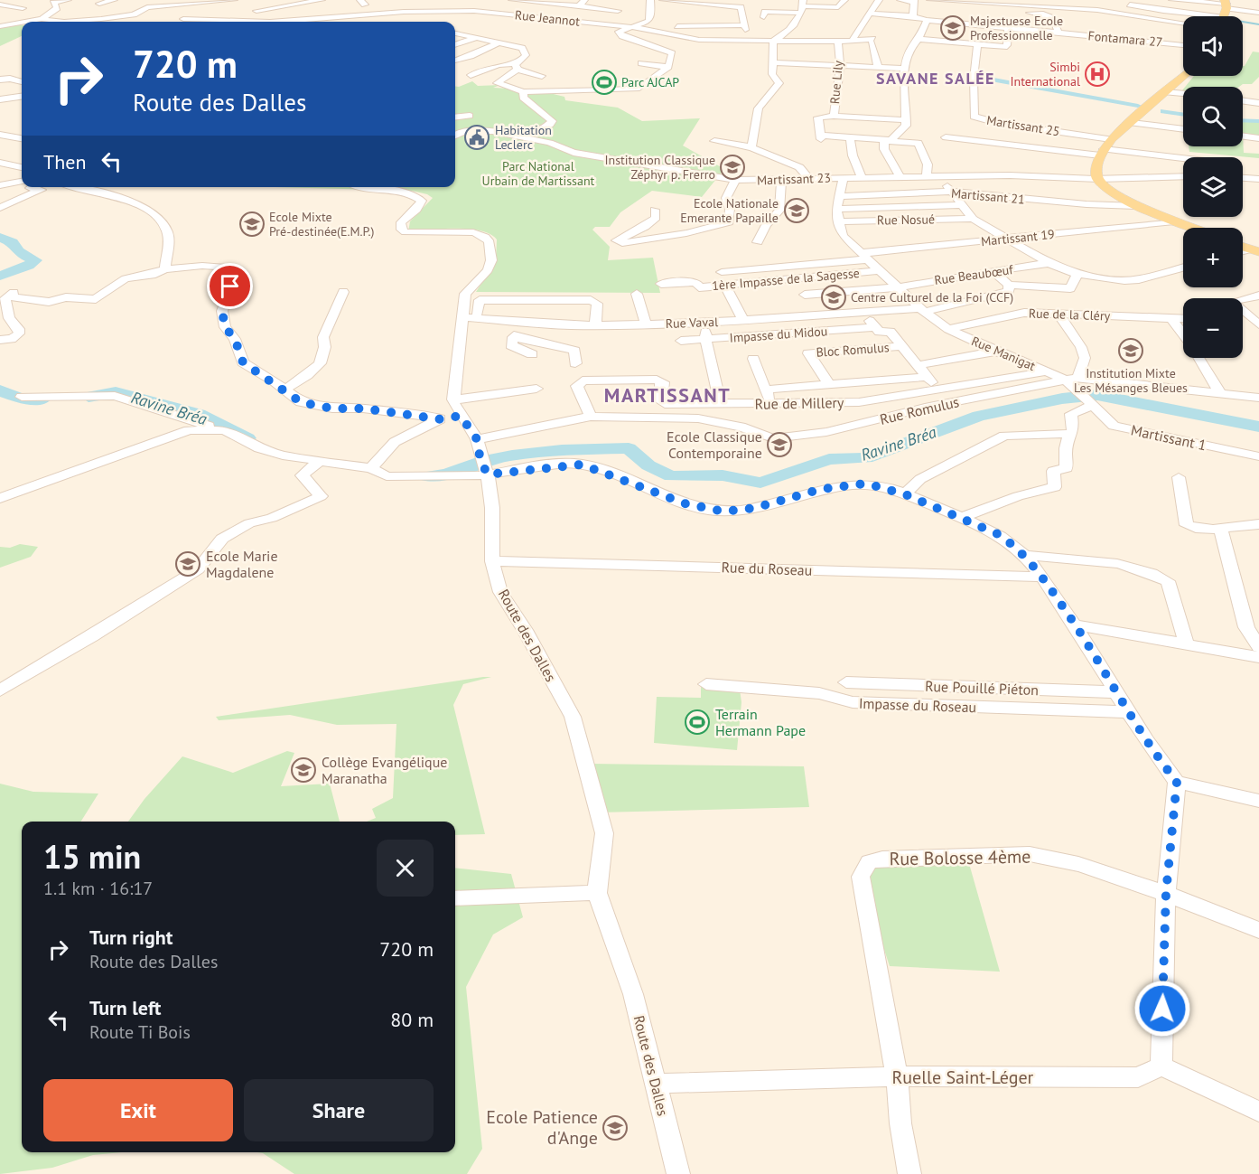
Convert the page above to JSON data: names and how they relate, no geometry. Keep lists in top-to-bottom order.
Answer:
{
  "streets": {
    "street": [
      "Rue Jeannot",
      "Fontamara 27",
      "Rue Lily",
      "Martissant 25",
      "Martissant 23",
      "Martissant 21",
      "Rue Nosué",
      "Martissant 19",
      "Rue Beaubœuf",
      "1ère Impasse de la Sagesse",
      "Rue de la Cléry",
      "Rue Vaval",
      "Impasse du Midou",
      "Bloc Romulus",
      "Rue Manigat",
      "Rue de Millery",
      "Rue Romulus",
      "Martissant 1",
      "Rue du Roseau",
      "Route des Dalles",
      "Rue Pouillé Piéton",
      "Impasse du Roseau",
      "Rue Bolosse 4ème",
      "Ruelle Saint-Léger"
    ]
  },
  "crossings": [
    ["Rue Jeannot", "Rue Lily"],
    ["Martissant 23", "Rue Manigat"],
    ["Martissant 21", "Rue Manigat"],
    ["Rue Nosué", "Rue Manigat"],
    ["Martissant 19", "Rue Manigat"],
    ["Rue Beaubœuf", "Rue Manigat"],
    ["1ère Impasse de la Sagesse", "Rue Manigat"],
    ["Rue de la Cléry", "Rue Manigat"],
    ["Rue Vaval", "Rue Manigat"],
    ["Rue Manigat", "Rue de Millery"],
    ["Rue Manigat", "Rue Romulus"],
    ["Rue Manigat", "Martissant 1"],
    ["Rue de Millery", "Rue Romulus"],
    ["Rue Romulus", "Martissant 1"],
    ["Rue du Roseau", "Route des Dalles"],
    ["Route des Dalles", "Ruelle Saint-Léger"],
    ["Rue Bolosse 4ème", "Ruelle Saint-Léger"]
  ],
  "districts": ["SAVANE SALÉE", "MARTISSANT"],
  "water": ["Ravine Bréa"],
  "parks": ["Parc National Urbain de Martissant"],
  "places": {
    "school or university": [
      "Majestuese Ecole Professionnelle",
      "Institution Classique Zéphyr p. Frerro",
      "Ecole Nationale Emerante Papaille",
      "Ecole Mixte Pré-destinée(E.M.P.)",
      "Centre Culturel de la Foi (CCF)",
      "Institution Mixte Les Mésanges Bleues",
      "Ecole Classique Contemporaine",
      "Ecole Marie Magdalene",
      "Collège Evangélique Maranatha",
      "Ecole Patience d'Ange"
    ],
    "hospital": ["Simbi International"],
    "sports": ["Parc AJCAP", "Terrain Hermann Pape"],
    "public building": ["Habitation Leclerc"]
  },
  "page": {
    "map_buttons": ["+", "−"],
    "turn": ["720 m", "Route des Dalles"],
    "then": "Then",
    "heading": ["15 min", "1.1 km · 16:17"],
    "list": [
      {
        "name": "Turn right",
        "note": "Route des Dalles",
        "value": "720 m"
      },
      {
        "name": "Turn left",
        "note": "Route Ti Bois",
        "value": "80 m"
      }
    ],
    "buttons": ["Exit", "Share"]
  }
}
